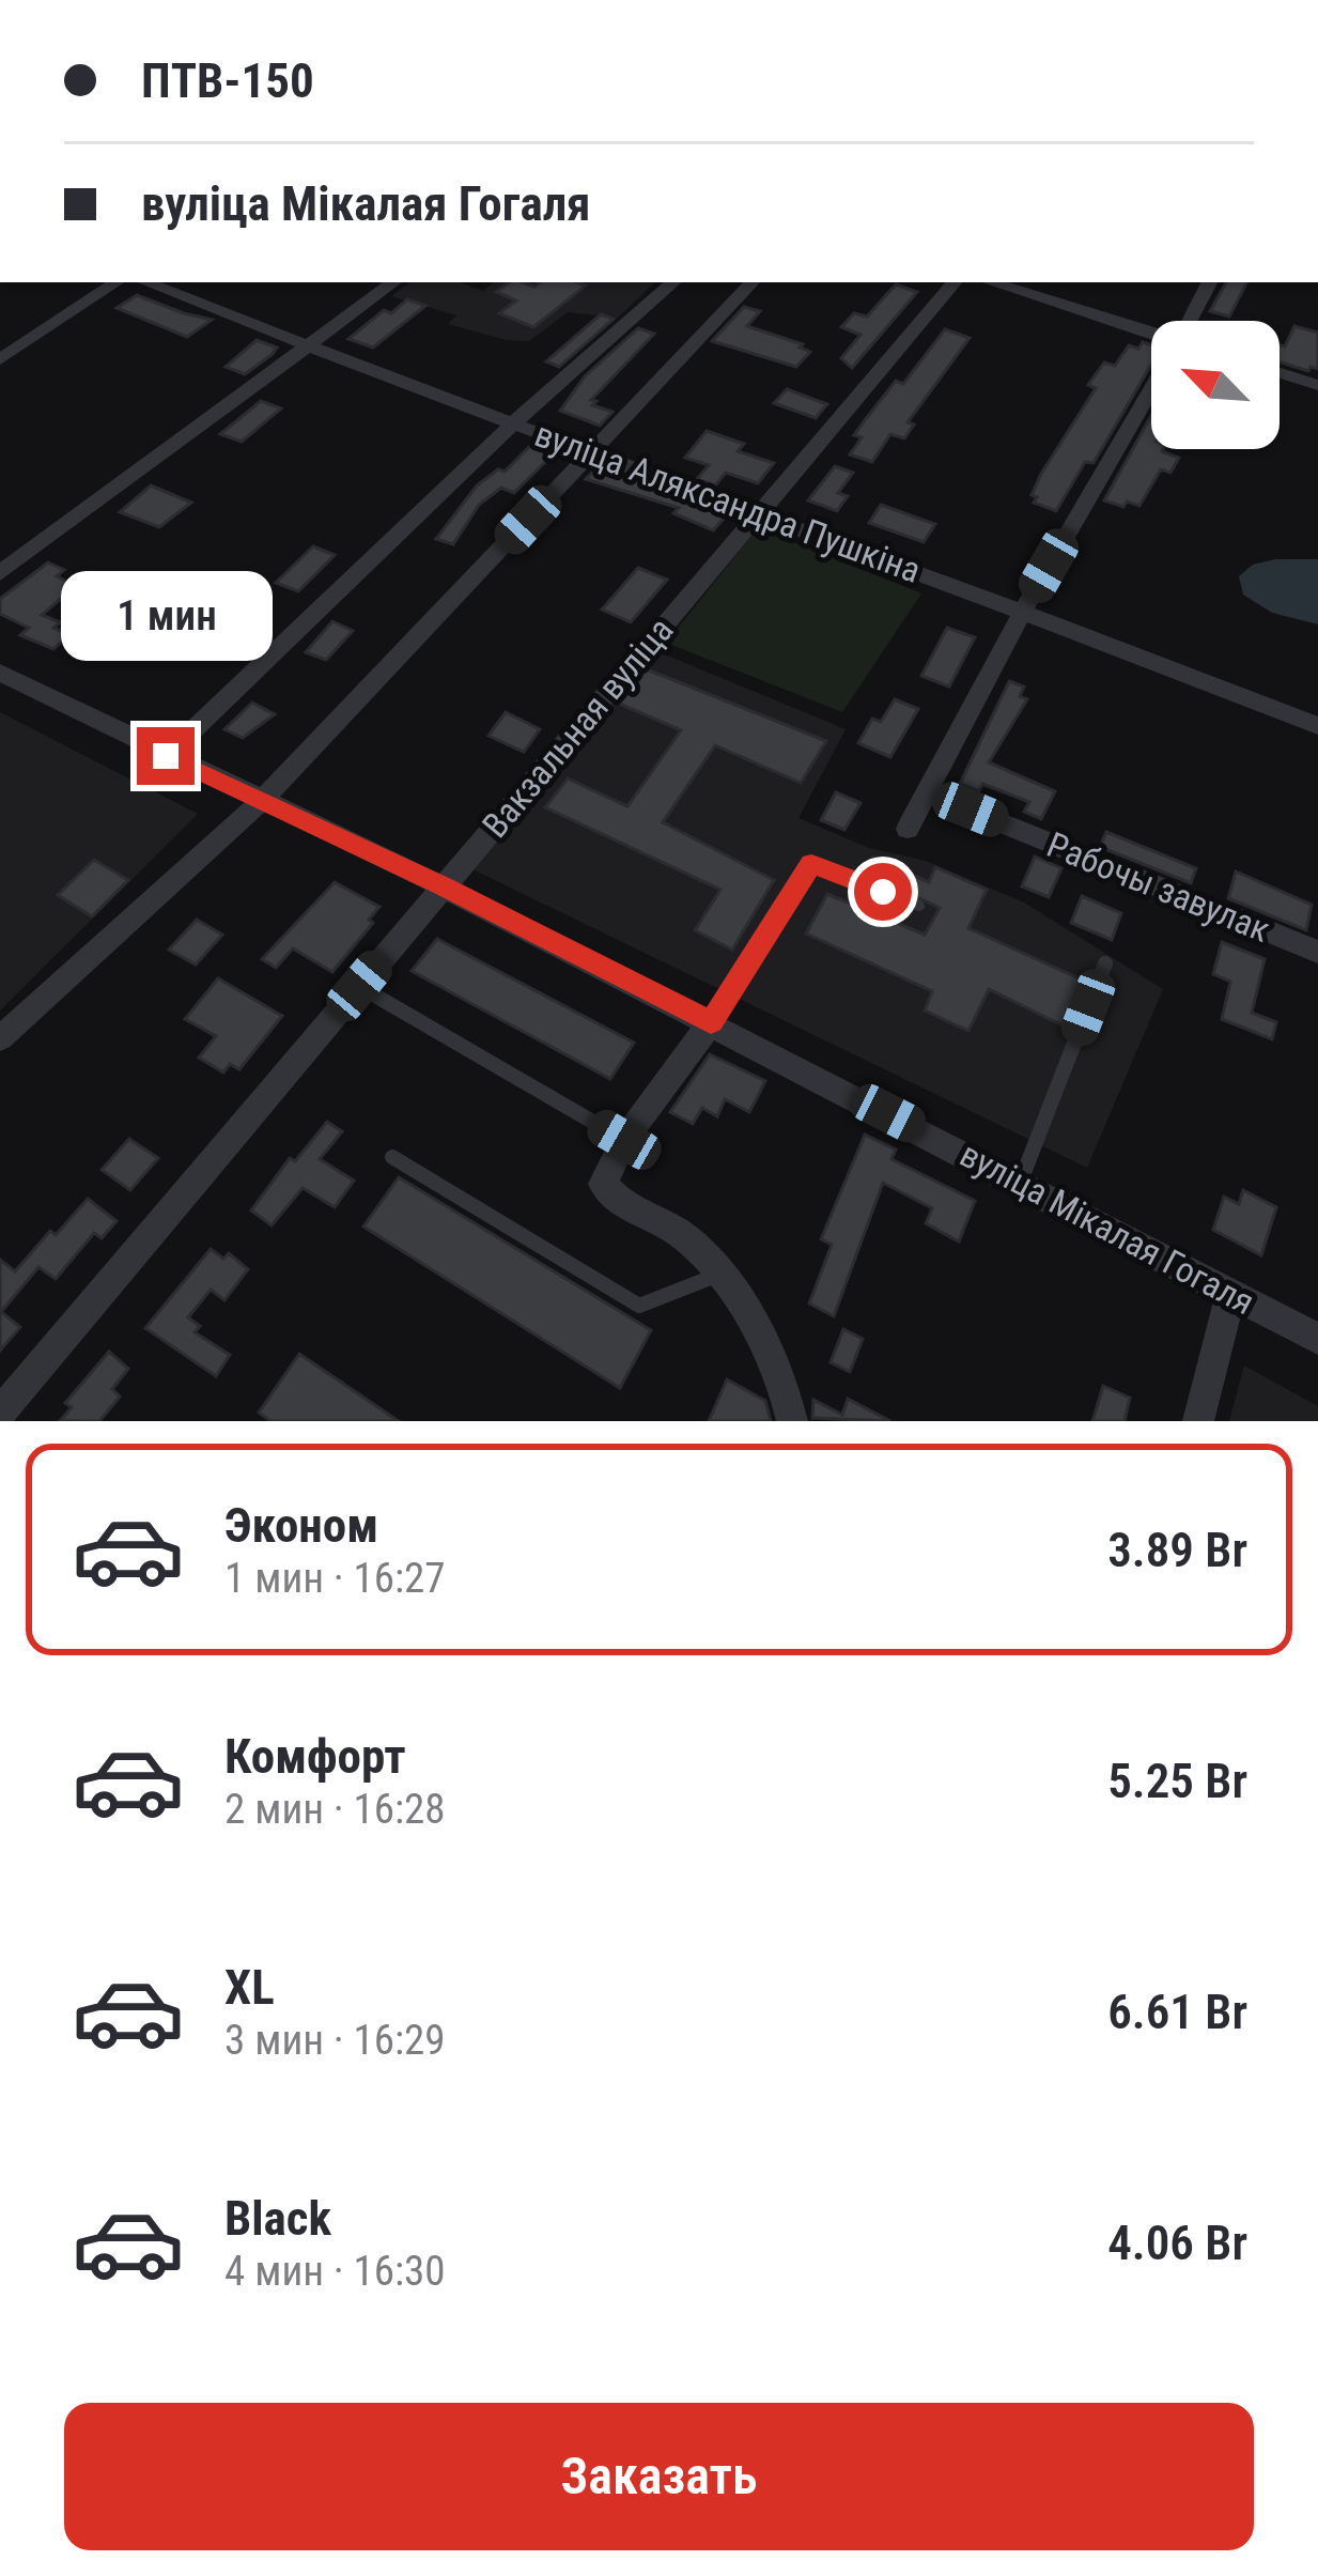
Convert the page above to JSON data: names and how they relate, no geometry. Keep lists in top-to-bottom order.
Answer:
{
  "streets": {
    "street": [
      "вуліца Аляксандра Пушкіна",
      "Вакзальная вуліца",
      "Рабочы завулак",
      "вуліца Мікалая Гогаля"
    ]
  },
  "crossings": [
    ["вуліца Аляксандра Пушкіна", "Вакзальная вуліца"],
    ["Вакзальная вуліца", "вуліца Мікалая Гогаля"]
  ],
  "north": "top left",
  "page": {
    "banner": ["ПТВ-150", "вуліца Мікалая Гогаля"],
    "bubble": "1 мин",
    "list": [
      {
        "name": "Эконом",
        "note": "1 мин · 16:27",
        "value": "3.89 Br"
      },
      {
        "name": "Комфорт",
        "note": "2 мин · 16:28",
        "value": "5.25 Br"
      },
      {
        "name": "XL",
        "note": "3 мин · 16:29",
        "value": "6.61 Br"
      },
      {
        "name": "Black",
        "note": "4 мин · 16:30",
        "value": "4.06 Br"
      }
    ],
    "buttons": "Заказать"
  }
}
